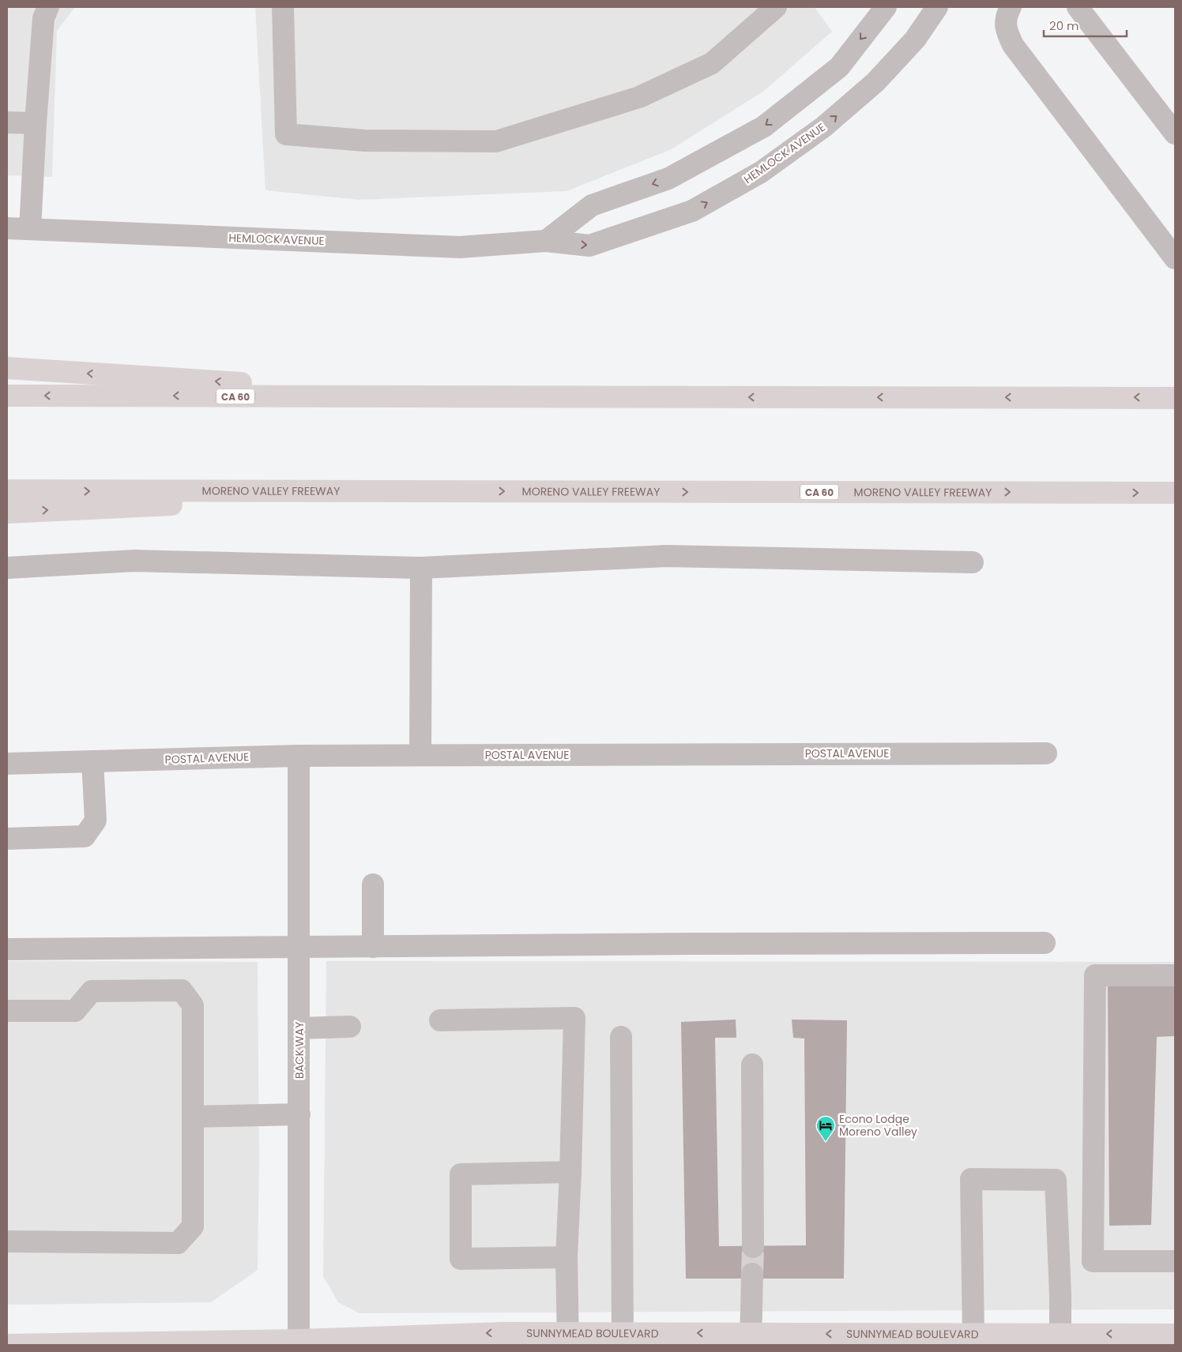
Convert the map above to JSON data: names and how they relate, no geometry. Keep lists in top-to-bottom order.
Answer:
{
  "streets": {
    "main road": ["CA 60", "MORENO VALLEY FREEWAY", "SUNNYMEAD BOULEVARD"],
    "street": ["HEMLOCK AVENUE", "POSTAL AVENUE", "BACK WAY"]
  },
  "crossings": [
    ["POSTAL AVENUE", "BACK WAY"],
    ["BACK WAY", "SUNNYMEAD BOULEVARD"]
  ],
  "one_way": ["SUNNYMEAD BOULEVARD"],
  "places": {
    "hotel": ["Econo Lodge Moreno Valley"]
  },
  "scale_bar": "20 m"
}
